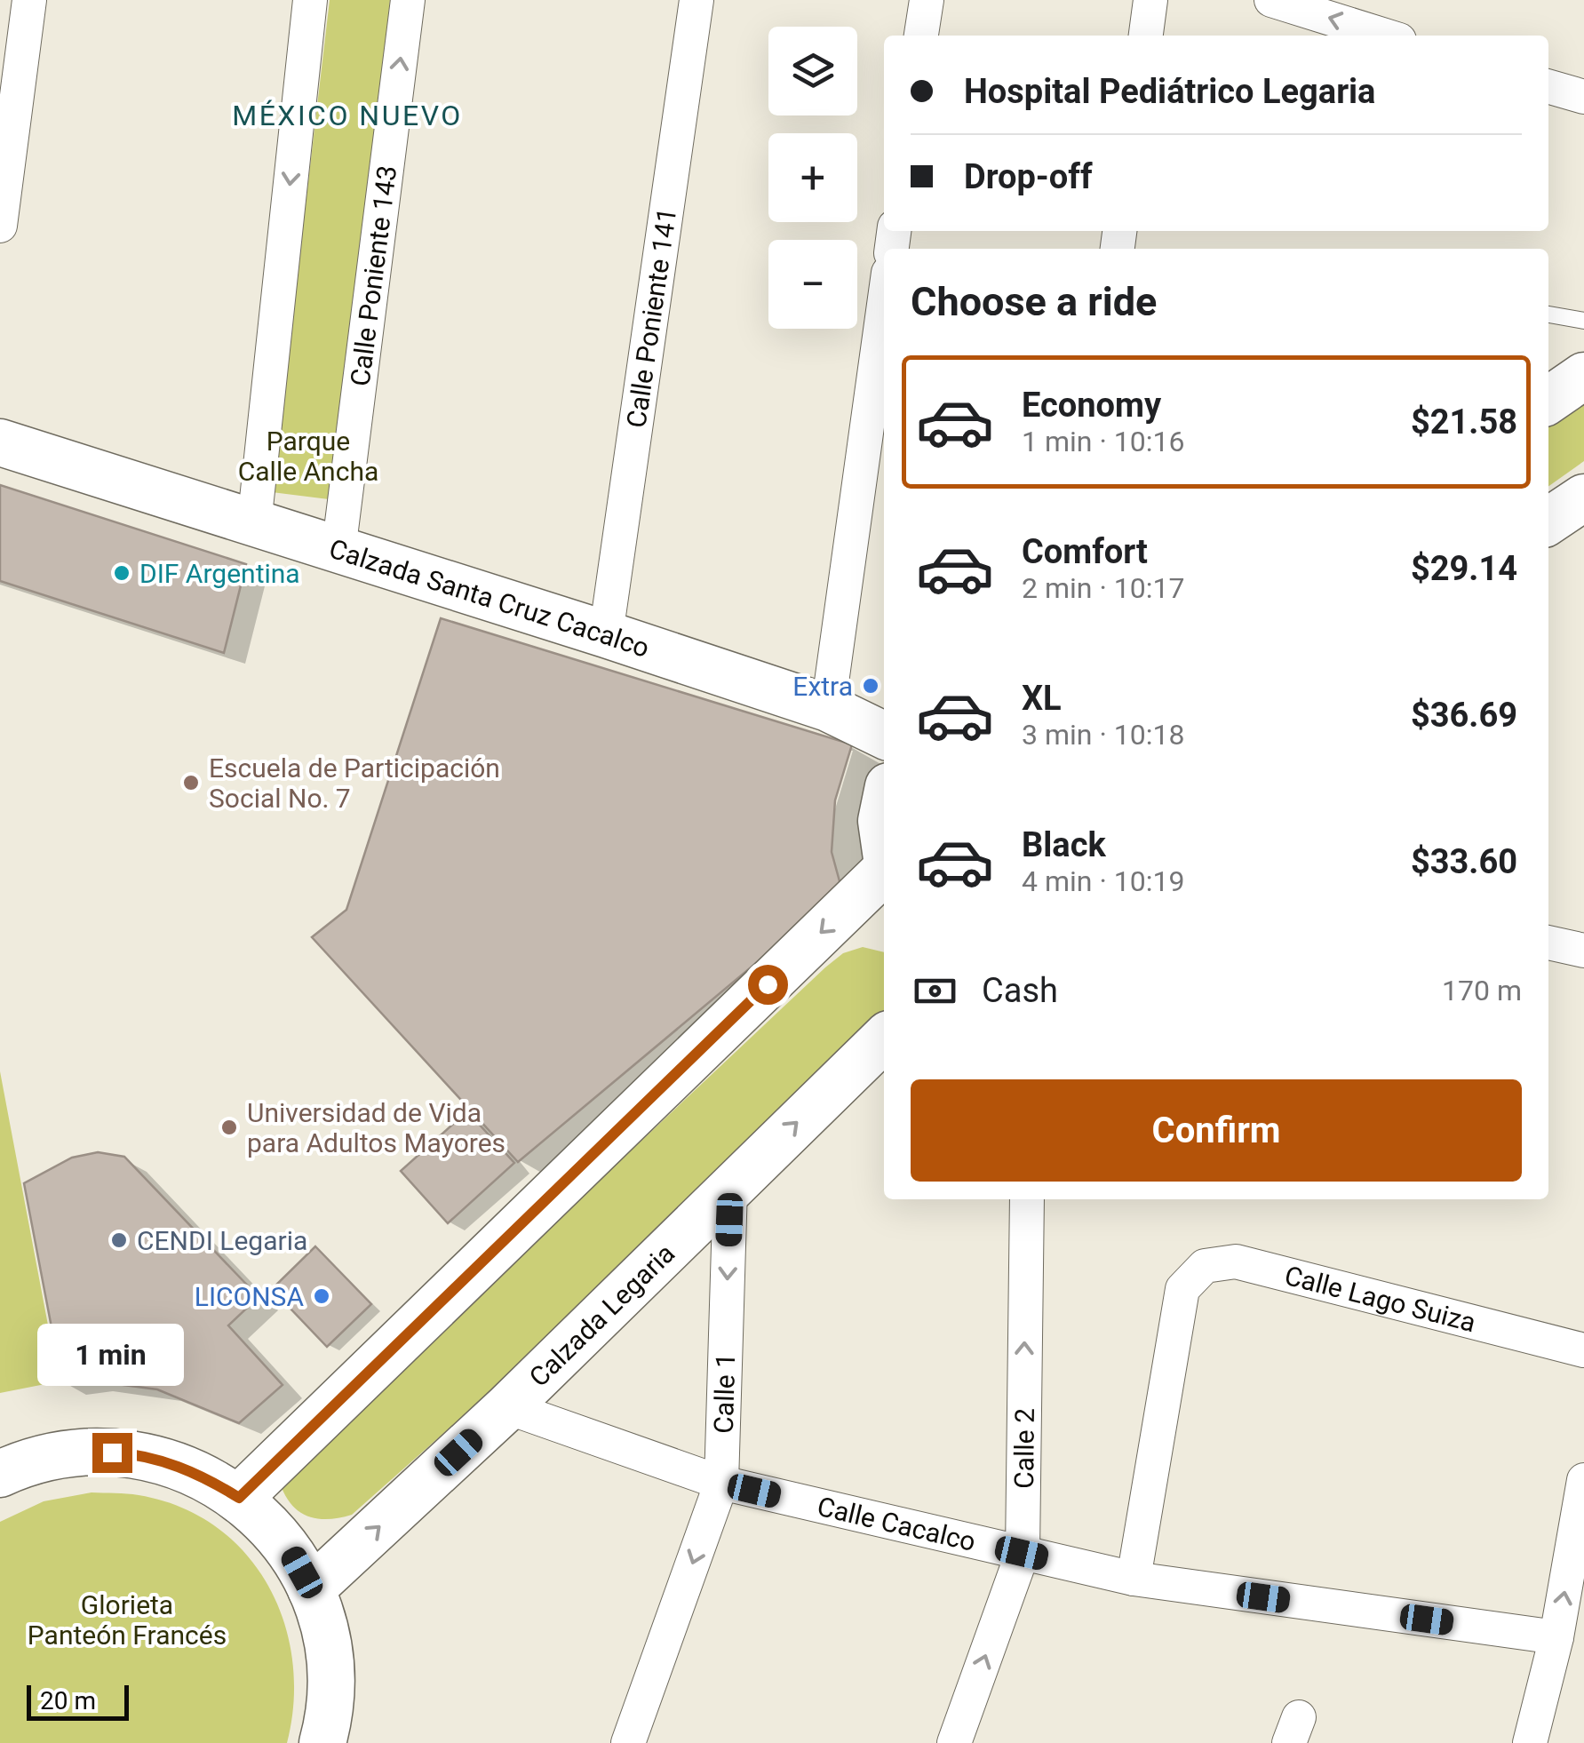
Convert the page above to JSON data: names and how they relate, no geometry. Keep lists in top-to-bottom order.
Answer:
{
  "streets": {
    "main road": ["Calzada Santa Cruz Cacalco", "Calzada Legaria"],
    "street": [
      "Calle Poniente 143",
      "Calle Poniente 141",
      "Calle Lago Suiza",
      "Calle 1",
      "Calle 2",
      "Calle Cacalco"
    ]
  },
  "crossings": [
    ["Calle Poniente 143", "Calzada Santa Cruz Cacalco"],
    ["Calle Poniente 141", "Calzada Santa Cruz Cacalco"],
    ["Calle Lago Suiza", "Calle Cacalco"],
    ["Calzada Legaria", "Calle 1"],
    ["Calzada Legaria", "Calle Cacalco"],
    ["Calle 1", "Calle Cacalco"],
    ["Calle 2", "Calle Cacalco"]
  ],
  "one_way": ["Calle 1", "Calle 2"],
  "districts": ["MÉXICO NUEVO"],
  "parks": ["Parque Calle Ancha", "Glorieta Panteón Francés"],
  "places": [
    "DIF Argentina",
    "Extra",
    "Escuela de Participación Social No. 7",
    "Universidad de Vida para Adultos Mayores",
    "CENDI Legaria",
    "LICONSA"
  ],
  "scale_bar": "20 m",
  "page": {
    "map_buttons": ["+", "−"],
    "banner": ["Hospital Pediátrico Legaria", "Drop-off"],
    "heading": "Choose a ride",
    "list": [
      {
        "name": "Economy",
        "note": "1 min · 10:16",
        "value": "$21.58"
      },
      {
        "name": "Comfort",
        "note": "2 min · 10:17",
        "value": "$29.14"
      },
      {
        "name": "XL",
        "note": "3 min · 10:18",
        "value": "$36.69"
      },
      {
        "name": "Black",
        "note": "4 min · 10:19",
        "value": "$33.60"
      }
    ],
    "pay": ["Cash", "170 m"],
    "buttons": "Confirm",
    "bubble": "1 min",
    "scale": "20 m"
  }
}
